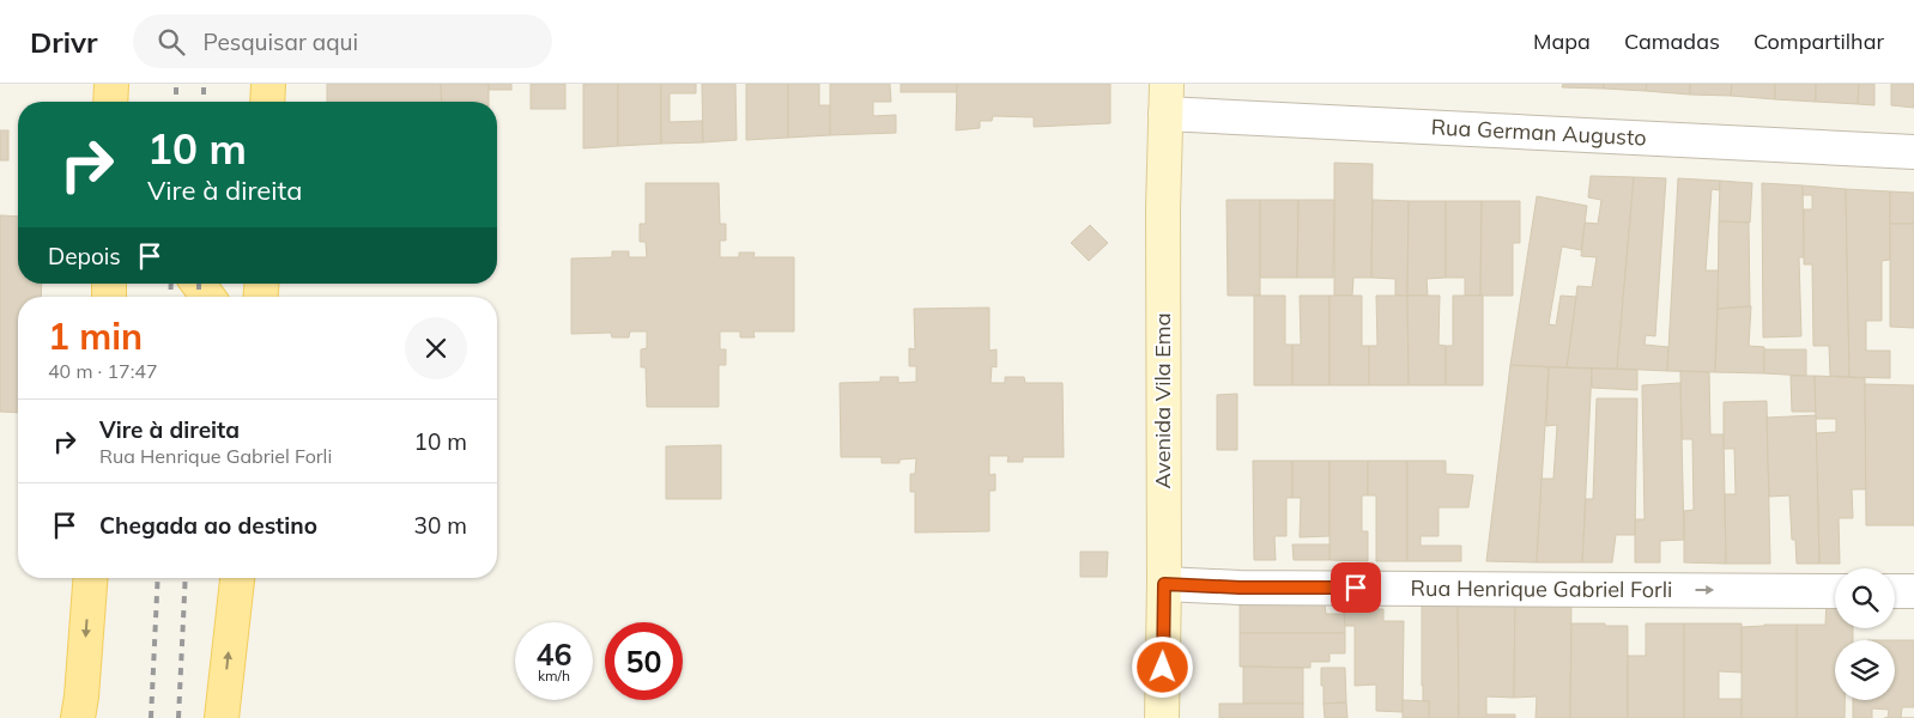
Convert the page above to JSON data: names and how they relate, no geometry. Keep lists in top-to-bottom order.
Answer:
{
  "streets": {
    "main road": ["Avenida Vila Ema"],
    "street": ["Rua German Augusto", "Rua Henrique Gabriel Forli"]
  },
  "crossings": [
    ["Rua German Augusto", "Avenida Vila Ema"],
    ["Avenida Vila Ema", "Rua Henrique Gabriel Forli"]
  ],
  "one_way": ["Rua Henrique Gabriel Forli"],
  "page": {
    "header": "Drivr",
    "search": "Pesquisar aqui",
    "nav": ["Mapa", "Camadas", "Compartilhar"],
    "turn": ["10 m", "Vire à direita"],
    "then": "Depois",
    "heading": ["1 min", "40 m · 17:47"],
    "list": [
      {
        "name": "Vire à direita",
        "note": "Rua Henrique Gabriel Forli",
        "value": "10 m"
      },
      {
        "name": "Chegada ao destino",
        "value": "30 m"
      }
    ],
    "speed": "46 km/h",
    "limit": "50"
  }
}
